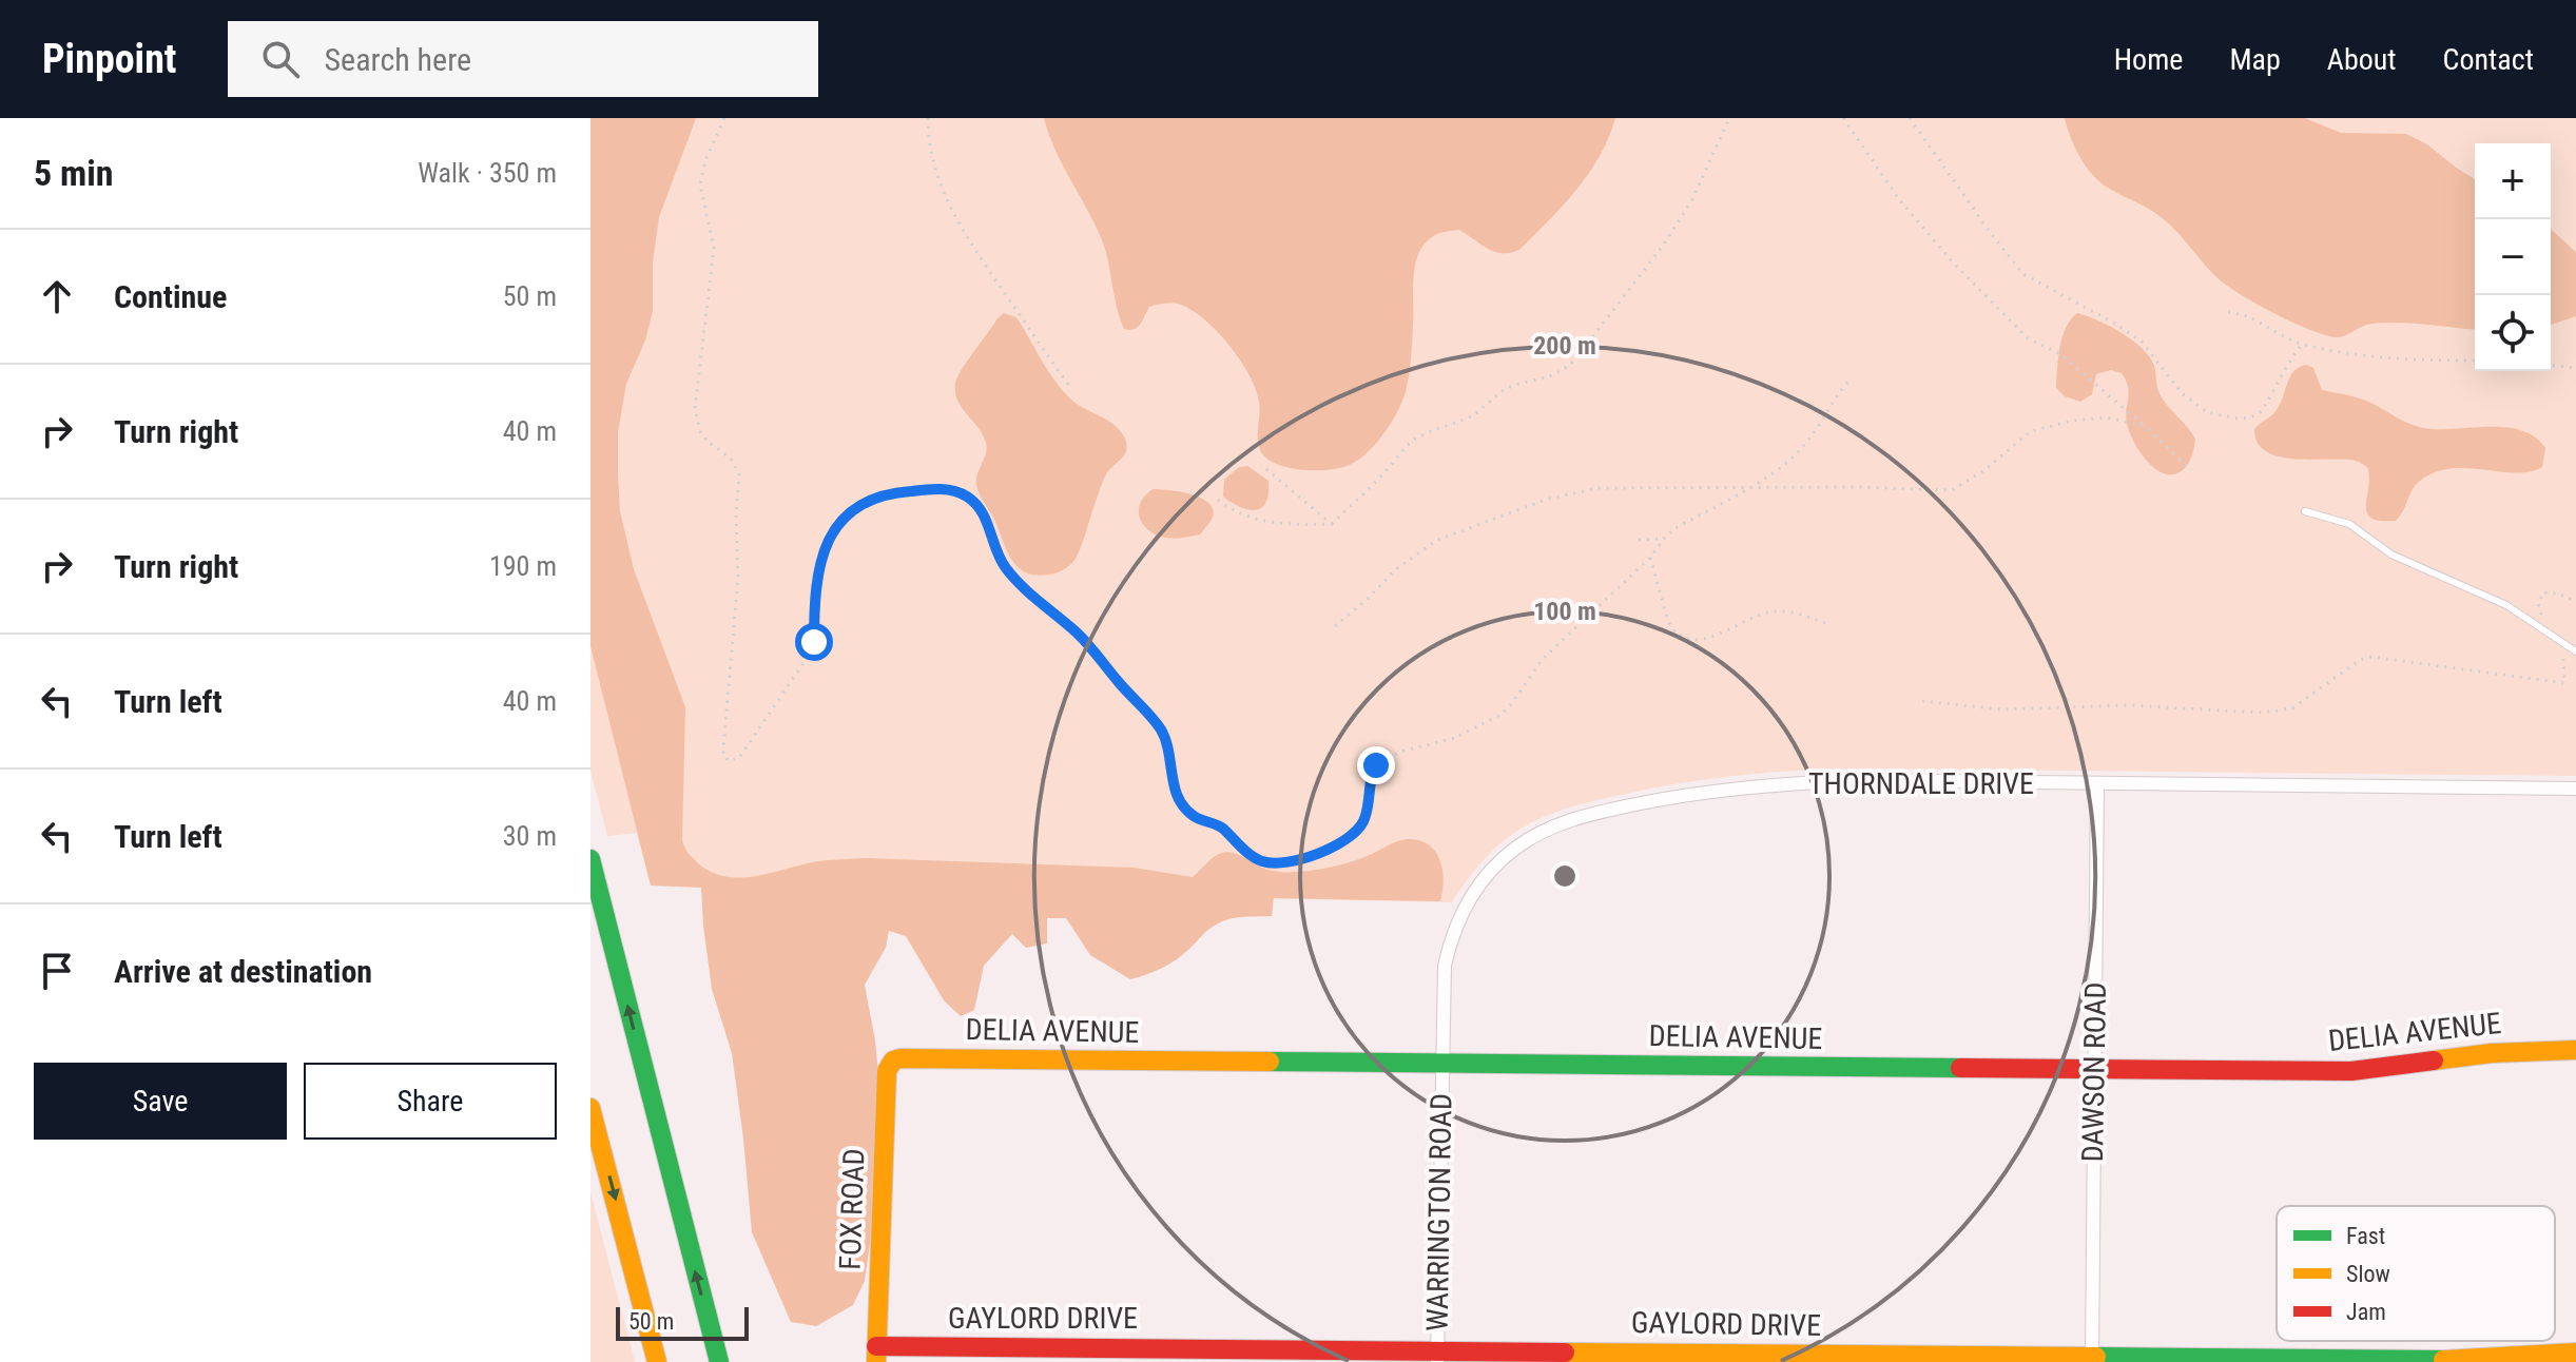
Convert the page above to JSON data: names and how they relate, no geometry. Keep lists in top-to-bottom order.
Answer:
{
  "streets": {
    "main road": ["DELIA AVENUE", "FOX ROAD", "GAYLORD DRIVE"],
    "street": ["THORNDALE DRIVE", "DAWSON ROAD", "WARRINGTON ROAD"]
  },
  "crossings": [
    ["THORNDALE DRIVE", "DELIA AVENUE"],
    ["THORNDALE DRIVE", "DAWSON ROAD"],
    ["THORNDALE DRIVE", "WARRINGTON ROAD"],
    ["DELIA AVENUE", "DAWSON ROAD"],
    ["DELIA AVENUE", "FOX ROAD"],
    ["DELIA AVENUE", "WARRINGTON ROAD"],
    ["DAWSON ROAD", "GAYLORD DRIVE"],
    ["FOX ROAD", "GAYLORD DRIVE"],
    ["WARRINGTON ROAD", "GAYLORD DRIVE"]
  ],
  "legend": ["Fast", "Slow", "Jam"],
  "scale_bar": "50 m",
  "page": {
    "header": "Pinpoint",
    "search": "Search here",
    "nav": [
      "Home",
      "Map",
      "About",
      "Contact"
    ],
    "heading": ["5 min", "Walk · 350 m"],
    "map_buttons": ["+", "−"],
    "list": [
      ["Continue", "50 m"],
      ["Turn right", "40 m"],
      ["Turn right", "190 m"],
      ["Turn left", "40 m"],
      ["Turn left", "30 m"],
      "Arrive at destination"
    ],
    "buttons": ["Save", "Share"],
    "scale": "50 m"
  },
  "rings": ["200 m", "100 m"]
}
